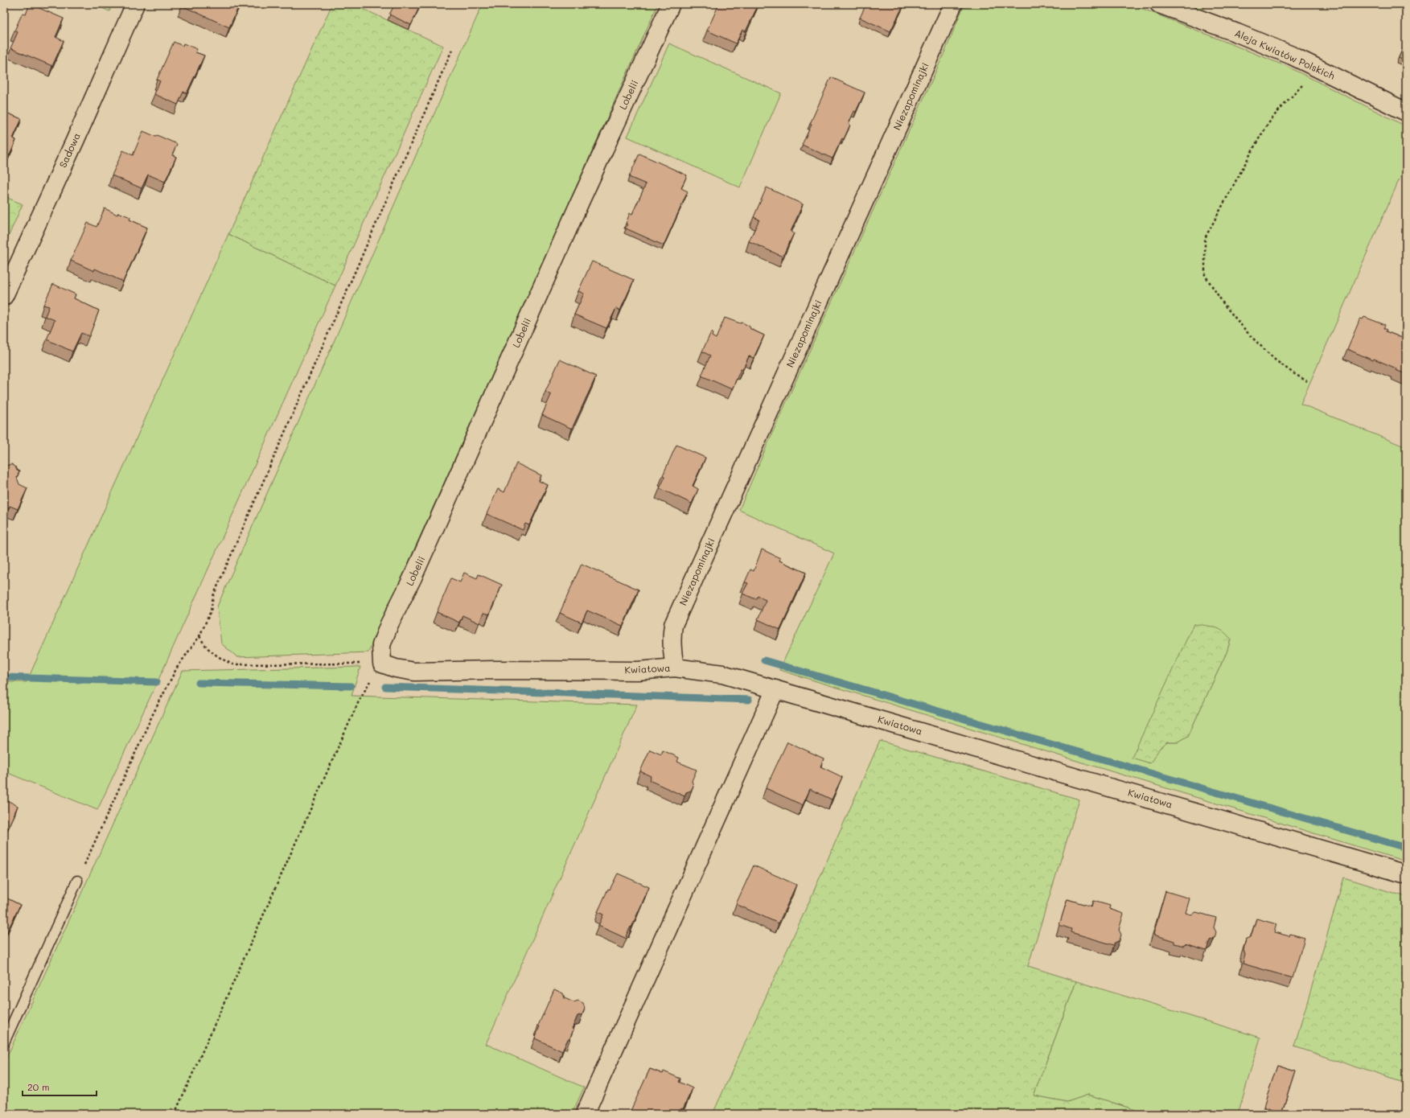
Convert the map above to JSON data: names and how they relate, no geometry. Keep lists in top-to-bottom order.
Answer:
{
  "streets": {
    "street": [
      "Aleja Kwiatów Polskich",
      "Lobelii",
      "Niezapominajki",
      "Sadowa",
      "Kwiatowa"
    ]
  },
  "crossings": [
    ["Lobelii", "Kwiatowa"],
    ["Niezapominajki", "Kwiatowa"]
  ],
  "scale_bar": "20 m"
}
